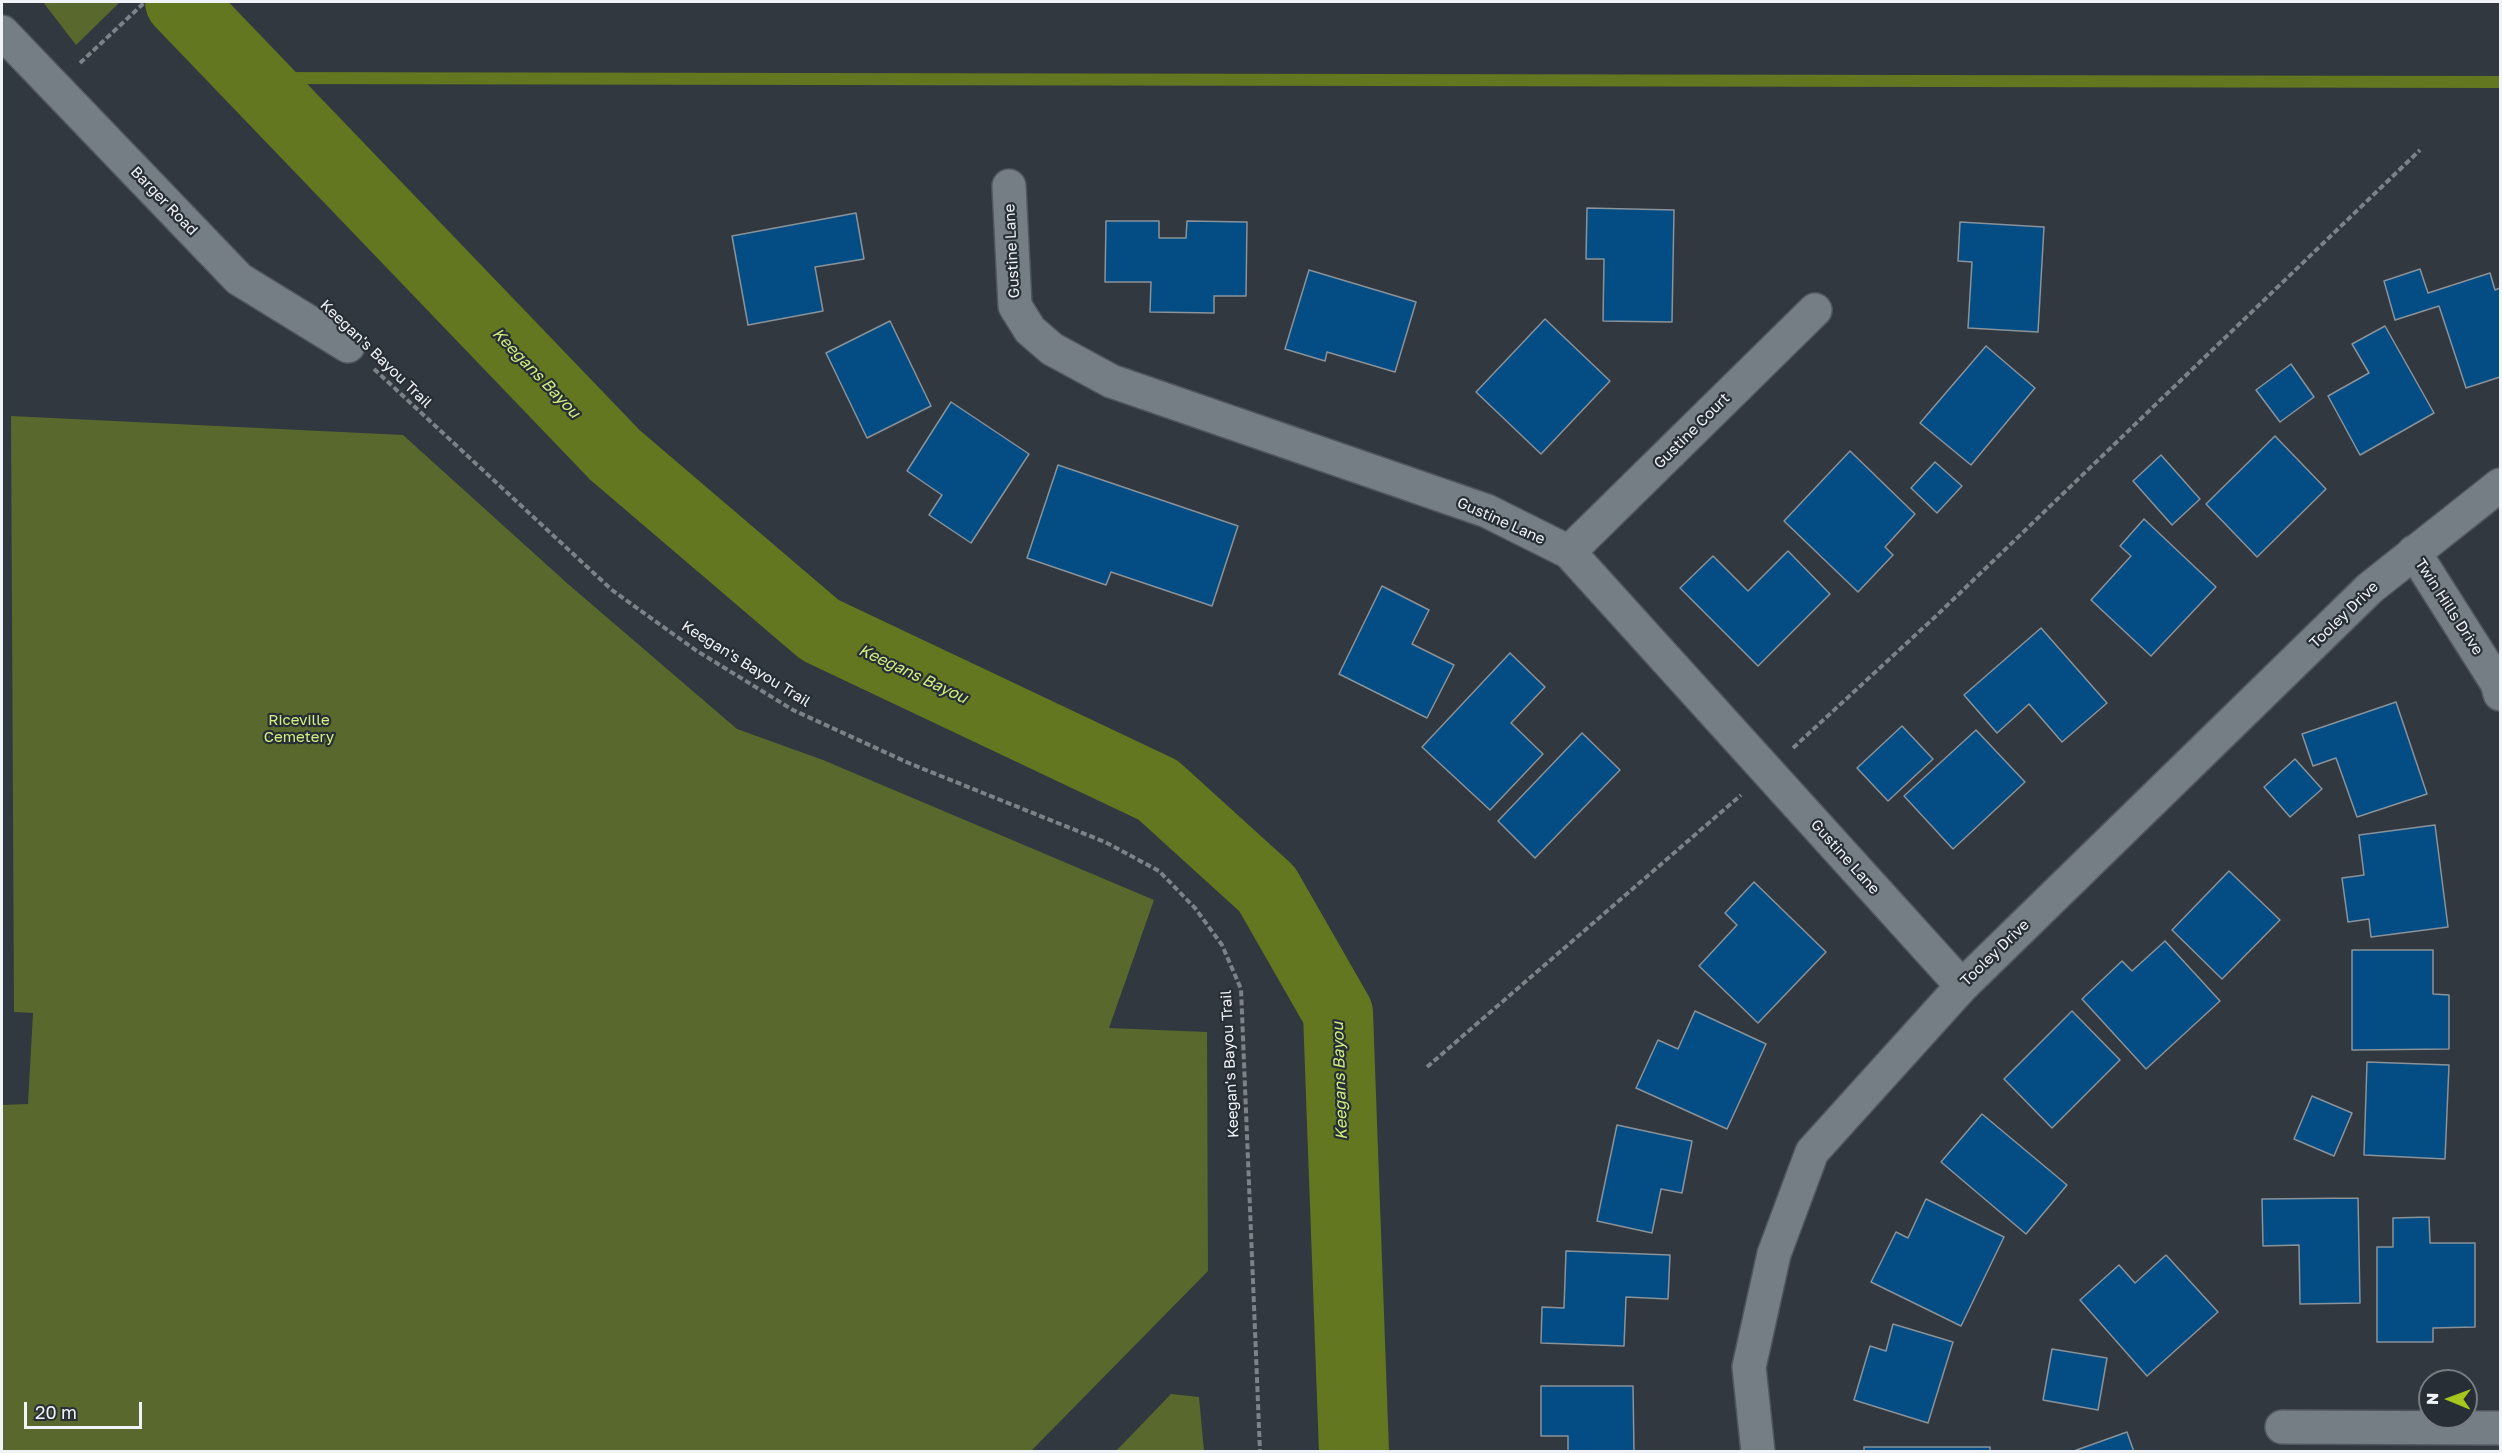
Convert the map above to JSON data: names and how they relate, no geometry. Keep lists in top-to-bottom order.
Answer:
{
  "streets": {
    "street": [
      "Barger Road",
      "Gustine Lane",
      "Gustine Court",
      "Twin Hills Drive",
      "Tooley Drive"
    ],
    "path": ["Keegan's Bayou Trail"]
  },
  "crossings": [
    ["Barger Road", "Keegan's Bayou Trail"],
    ["Gustine Lane", "Gustine Court"],
    ["Gustine Lane", "Tooley Drive"],
    ["Twin Hills Drive", "Tooley Drive"]
  ],
  "water": ["Keegans Bayou"],
  "parks": ["Riceville Cemetery"],
  "scale_bar": "20 m",
  "north": "left"
}
